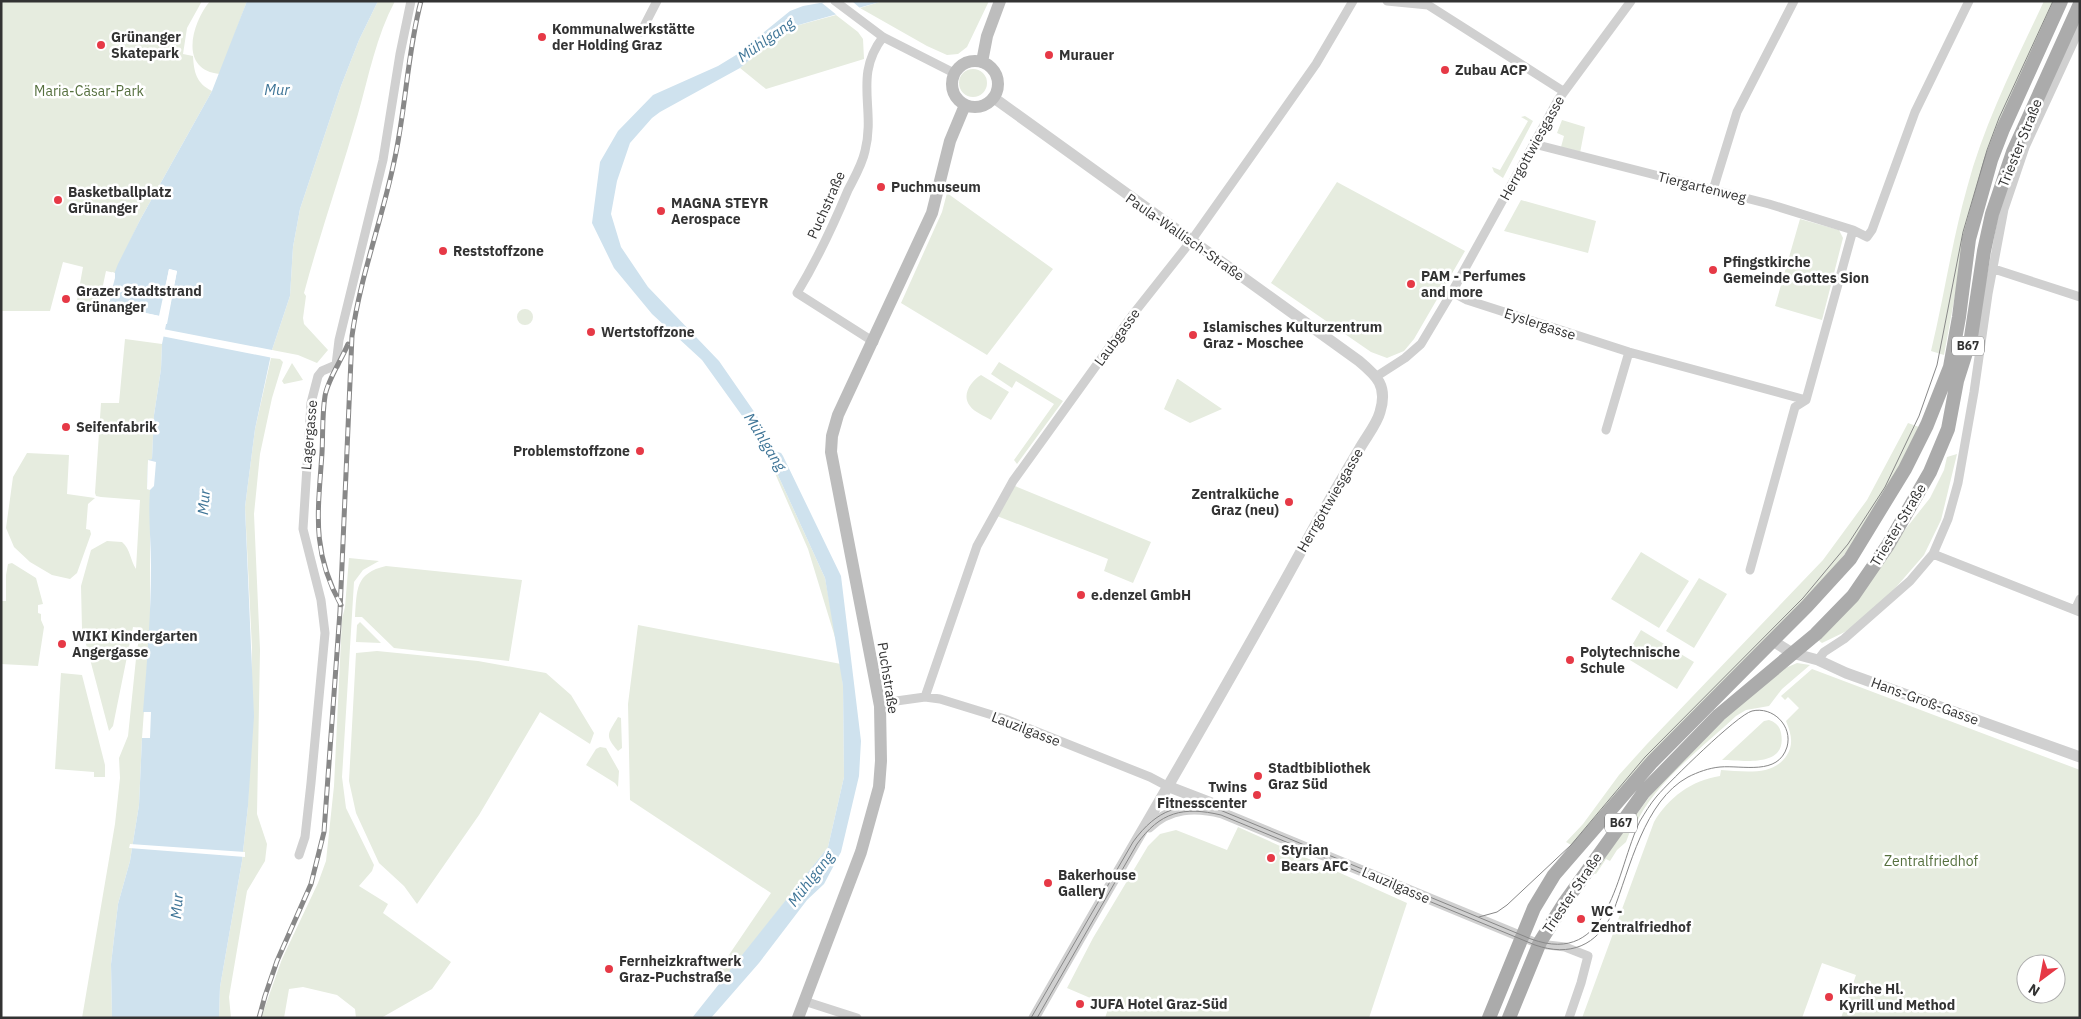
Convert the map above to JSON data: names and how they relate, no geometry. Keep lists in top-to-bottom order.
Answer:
{
  "streets": {
    "main road": ["Triester Straße", "Puchstraße", "B67"],
    "street": [
      "Herrgottwiesgasse",
      "Tiergartenweg",
      "Paula-Wallisch-Straße",
      "Eyslergasse",
      "Laubgasse",
      "Lagergasse",
      "Hans-Groß-Gasse",
      "Lauzilgasse"
    ]
  },
  "crossings": [
    ["Triester Straße", "Hans-Groß-Gasse"],
    ["Triester Straße", "Lauzilgasse"],
    ["Herrgottwiesgasse", "Tiergartenweg"],
    ["Herrgottwiesgasse", "Paula-Wallisch-Straße"],
    ["Herrgottwiesgasse", "Eyslergasse"],
    ["Herrgottwiesgasse", "Lauzilgasse"],
    ["Puchstraße", "Paula-Wallisch-Straße"],
    ["Puchstraße", "Lauzilgasse"],
    ["Paula-Wallisch-Straße", "Laubgasse"],
    ["Laubgasse", "Lauzilgasse"]
  ],
  "water": ["Mühlgang", "Mur"],
  "parks": ["Maria-Cäsar-Park", "Zentralfriedhof"],
  "places": [
    "Kommunalwerkstätte der Holding Graz",
    "Grünanger Skatepark",
    "Murauer",
    "Zubau ACP",
    "Puchmuseum",
    "Basketballplatz Grünanger",
    "MAGNA STEYR Aerospace",
    "Reststoffzone",
    "Pfingstkirche Gemeinde Gottes Sion",
    "PAM - Perfumes and more",
    "Grazer Stadtstrand Grünanger",
    "Wertstoffzone",
    "Islamisches Kulturzentrum Graz - Moschee",
    "Seifenfabrik",
    "Problemstoffzone",
    "Zentralküche Graz (neu)",
    "e.denzel GmbH",
    "WIKI Kindergarten Angergasse",
    "Polytechnische Schule",
    "Stadtbibliothek Graz Süd",
    "Twins Fitnesscenter",
    "Styrian Bears AFC",
    "Bakerhouse Gallery",
    "WC - Zentralfriedhof",
    "Fernheizkraftwerk Graz-Puchstraße",
    "Kirche Hl. Kyrill und Method",
    "JUFA Hotel Graz-Süd"
  ],
  "north": "bottom left"
}
